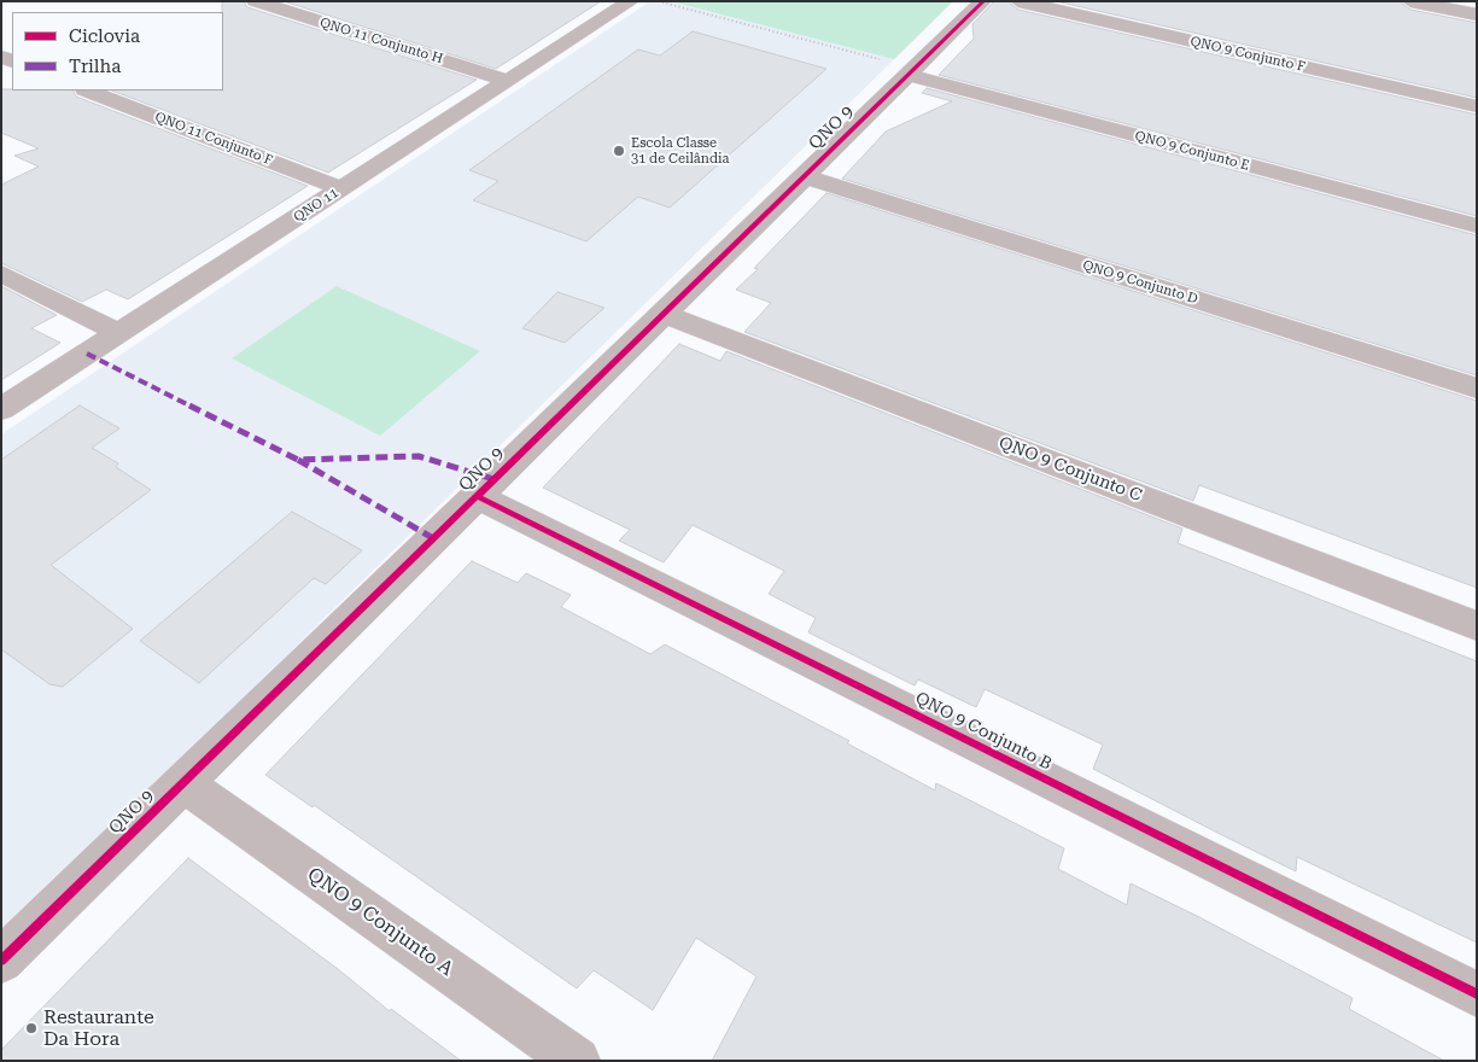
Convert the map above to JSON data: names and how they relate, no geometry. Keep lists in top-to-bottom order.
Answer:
{
  "streets": {
    "street": [
      "QNO 11 Conjunto H",
      "QNO 9 Conjunto F",
      "QNO 9",
      "QNO 11 Conjunto F",
      "QNO 9 Conjunto E",
      "QNO 11",
      "QNO 9 Conjunto D",
      "QNO 9 Conjunto C",
      "QNO 9 Conjunto B",
      "QNO 9 Conjunto A"
    ]
  },
  "crossings": [
    ["QNO 11 Conjunto H", "QNO 11"],
    ["QNO 9", "QNO 9 Conjunto E"],
    ["QNO 9", "QNO 9 Conjunto D"],
    ["QNO 9", "QNO 9 Conjunto C"],
    ["QNO 9", "QNO 9 Conjunto B"],
    ["QNO 9", "QNO 9 Conjunto A"],
    ["QNO 11 Conjunto F", "QNO 11"]
  ],
  "places": ["Escola Classe 31 de Ceilândia", "Restaurante Da Hora"],
  "legend": ["Ciclovia", "Trilha"]
}
